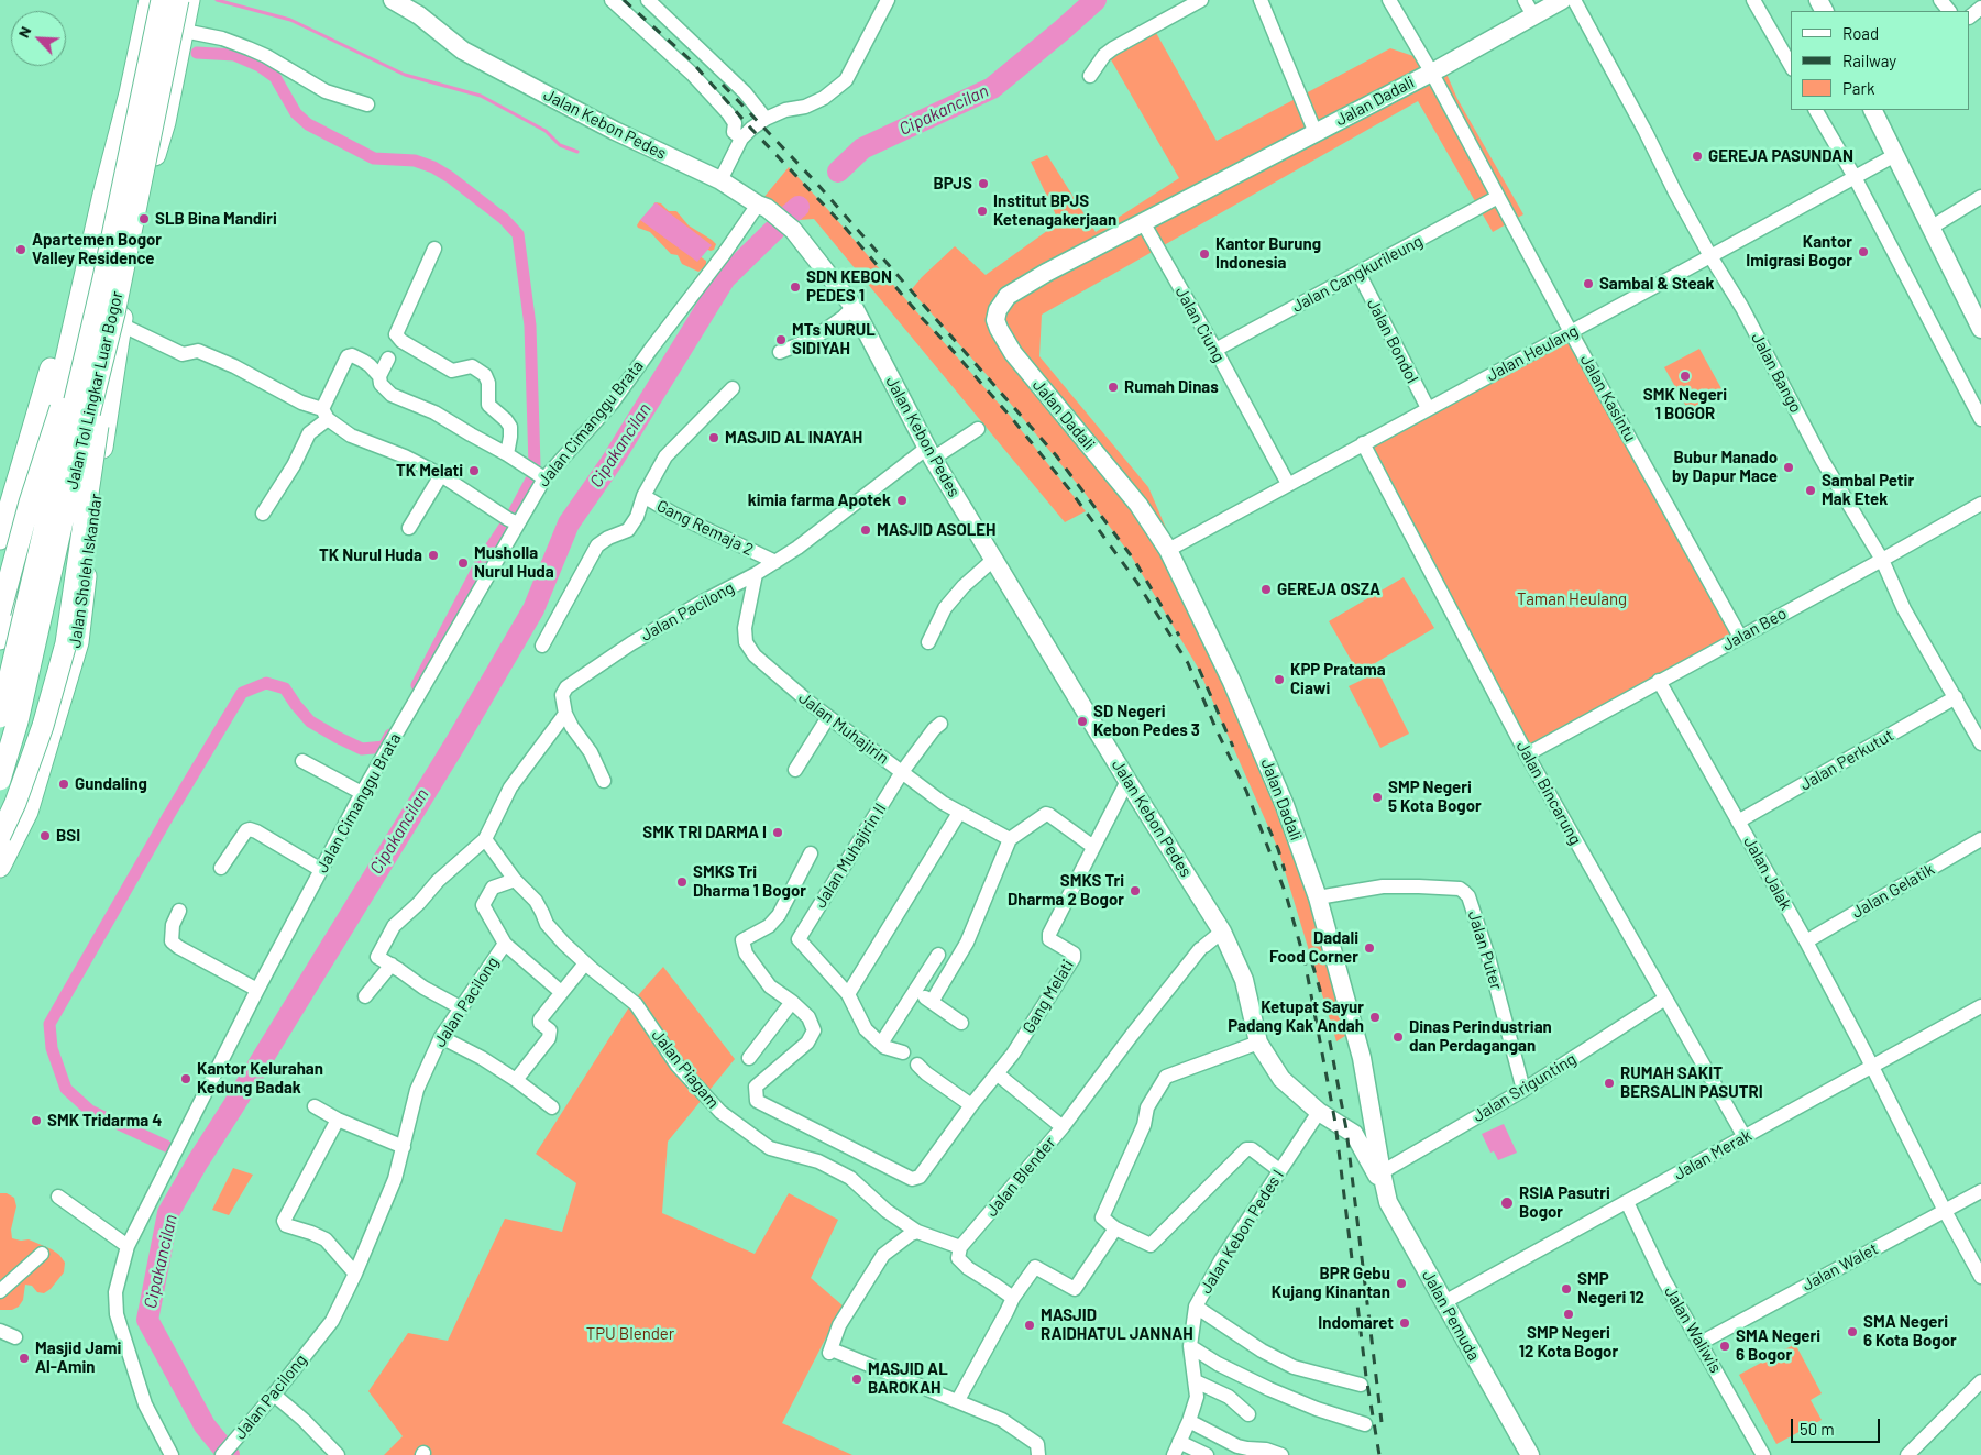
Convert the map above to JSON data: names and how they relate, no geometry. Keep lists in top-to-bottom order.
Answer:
{
  "streets": {
    "highway": ["Jalan Tol Lingkar Luar Bogor", "Jalan Sholeh Iskandar"],
    "main road": ["Jalan Dadali", "Jalan Kebon Pedes", "Jalan Pemuda"],
    "street": [
      "Jalan Cangkurileung",
      "Jalan Ciung",
      "Jalan Bondol",
      "Jalan Heulang",
      "Jalan Bango",
      "Jalan Kasintu",
      "Jalan Cimanggu Brata",
      "Gang Remaja 2",
      "Jalan Pacilong",
      "Jalan Beo",
      "Jalan Muhajirin",
      "Jalan Perkutut",
      "Jalan Bincarung",
      "Jalan Muhajirin II",
      "Jalan Jalak",
      "Jalan Gelatik",
      "Jalan Puter",
      "Gang Melati",
      "Jalan Piagam",
      "Jalan Srigunting",
      "Jalan Merak",
      "Jalan Blender",
      "Jalan Kebon Pedes I",
      "Jalan Walet",
      "Jalan Waliwis"
    ]
  },
  "crossings": [
    ["Jalan Dadali", "Jalan Ciung"],
    ["Jalan Dadali", "Jalan Heulang"],
    ["Jalan Dadali", "Jalan Kasintu"],
    ["Jalan Dadali", "Jalan Puter"],
    ["Jalan Dadali", "Jalan Srigunting"],
    ["Jalan Dadali", "Jalan Pemuda"],
    ["Jalan Kebon Pedes", "Jalan Cimanggu Brata"],
    ["Jalan Kebon Pedes", "Jalan Pacilong"],
    ["Jalan Kebon Pedes", "Gang Melati"],
    ["Jalan Kebon Pedes", "Jalan Blender"],
    ["Jalan Kebon Pedes", "Jalan Kebon Pedes I"],
    ["Jalan Kebon Pedes", "Jalan Pemuda"],
    ["Jalan Cangkurileung", "Jalan Ciung"],
    ["Jalan Cangkurileung", "Jalan Bondol"],
    ["Jalan Cangkurileung", "Jalan Kasintu"],
    ["Jalan Ciung", "Jalan Heulang"],
    ["Jalan Bondol", "Jalan Heulang"],
    ["Jalan Heulang", "Jalan Bango"],
    ["Jalan Heulang", "Jalan Kasintu"],
    ["Jalan Heulang", "Jalan Bincarung"],
    ["Jalan Bango", "Jalan Beo"],
    ["Jalan Bango", "Jalan Perkutut"],
    ["Jalan Tol Lingkar Luar Bogor", "Jalan Sholeh Iskandar"],
    ["Jalan Kasintu", "Jalan Beo"],
    ["Gang Remaja 2", "Jalan Pacilong"],
    ["Jalan Pacilong", "Jalan Muhajirin"],
    ["Jalan Pacilong", "Jalan Piagam"],
    ["Jalan Beo", "Jalan Bincarung"],
    ["Jalan Beo", "Jalan Jalak"],
    ["Jalan Muhajirin", "Jalan Muhajirin II"],
    ["Jalan Perkutut", "Jalan Jalak"],
    ["Jalan Bincarung", "Jalan Srigunting"],
    ["Jalan Bincarung", "Jalan Merak"],
    ["Jalan Jalak", "Jalan Gelatik"],
    ["Jalan Jalak", "Jalan Merak"],
    ["Jalan Jalak", "Jalan Walet"],
    ["Jalan Puter", "Jalan Srigunting"],
    ["Jalan Srigunting", "Jalan Pemuda"],
    ["Jalan Merak", "Jalan Pemuda"],
    ["Jalan Merak", "Jalan Waliwis"],
    ["Jalan Walet", "Jalan Waliwis"]
  ],
  "water": ["Cipakancilan"],
  "parks": ["Taman Heulang", "TPU Blender"],
  "places": [
    "GEREJA PASUNDAN",
    "BPJS",
    "Institut BPJS Ketenagakerjaan",
    "SLB Bina Mandiri",
    "Apartemen Bogor Valley Residence",
    "Kantor Imigrasi Bogor",
    "Kantor Burung Indonesia",
    "Sambal & Steak",
    "SDN KEBON PEDES 1",
    "MTs NURUL SIDIYAH",
    "SMK Negeri 1 BOGOR",
    "Rumah Dinas",
    "MASJID AL INAYAH",
    "Bubur Manado by Dapur Mace",
    "TK Melati",
    "Sambal Petir Mak Etek",
    "kimia farma Apotek",
    "MASJID ASOLEH",
    "TK Nurul Huda",
    "Musholla Nurul Huda",
    "GEREJA OSZA",
    "KPP Pratama Ciawi",
    "SD Negeri Kebon Pedes 3",
    "Gundaling",
    "SMP Negeri 5 Kota Bogor",
    "SMK TRI DARMA I",
    "BSI",
    "SMKS Tri Dharma 1 Bogor",
    "SMKS Tri Dharma 2 Bogor",
    "Dadali Food Corner",
    "Ketupat Sayur Padang Kak Andah",
    "Dinas Perindustrian dan Perdagangan",
    "Kantor Kelurahan Kedung Badak",
    "RUMAH SAKIT BERSALIN PASUTRI",
    "SMK Tridarma 4",
    "RSIA Pasutri Bogor",
    "BPR Gebu Kujang Kinantan",
    "SMP Negeri 12",
    "SMP Negeri 12 Kota Bogor",
    "Indomaret",
    "MASJID RAIDHATUL JANNAH",
    "SMA Negeri 6 Kota Bogor",
    "SMA Negeri 6 Bogor",
    "Masjid Jami Al-Amin",
    "MASJID AL BAROKAH"
  ],
  "legend": ["Road", "Railway", "Park"],
  "scale_bar": "50 m",
  "north": "top left"
}
